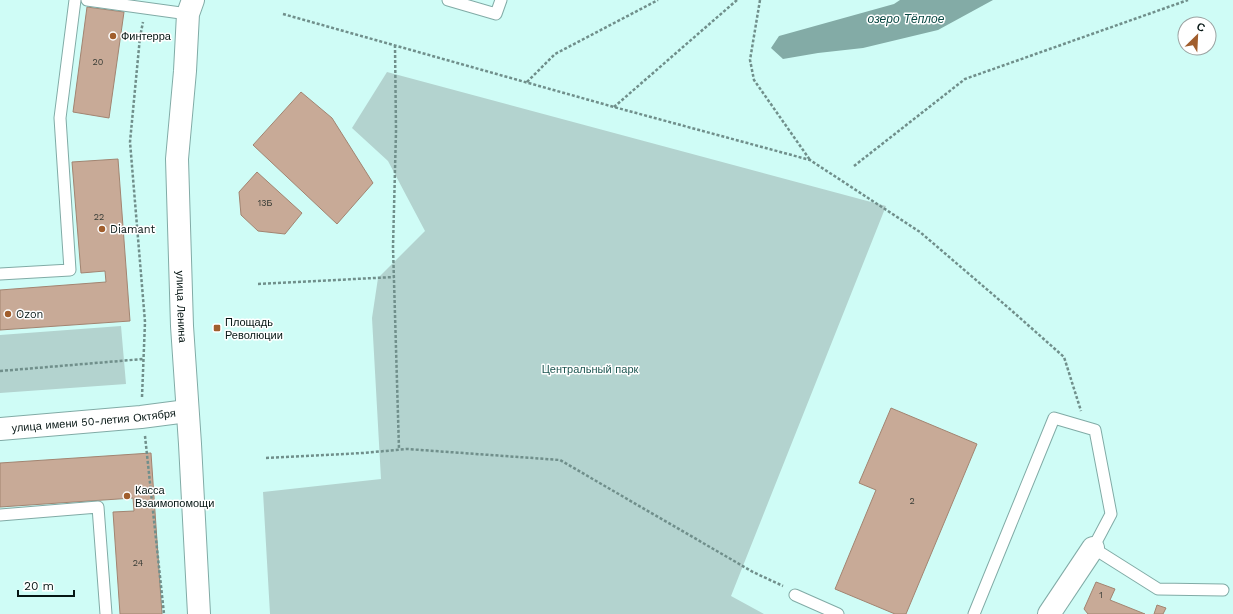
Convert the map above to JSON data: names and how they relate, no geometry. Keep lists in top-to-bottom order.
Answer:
{
  "streets": {
    "main road": ["улица Ленина", "улица имени 50-летия Октября"]
  },
  "crossings": [
    ["улица Ленина", "улица имени 50-летия Октября"]
  ],
  "water": ["озеро Тёплое"],
  "parks": ["Центральный парк"],
  "places": {
    "other": [
      "Финтерра",
      "Diamant",
      "Ozon",
      "Касса Взаимопомощи"
    ],
    "transit": ["Площадь Революции"]
  },
  "house_numbers": [
    "20",
    "13Б",
    "22",
    "2",
    "24",
    "1"
  ],
  "scale_bar": "20 m",
  "north": "top right"
}
